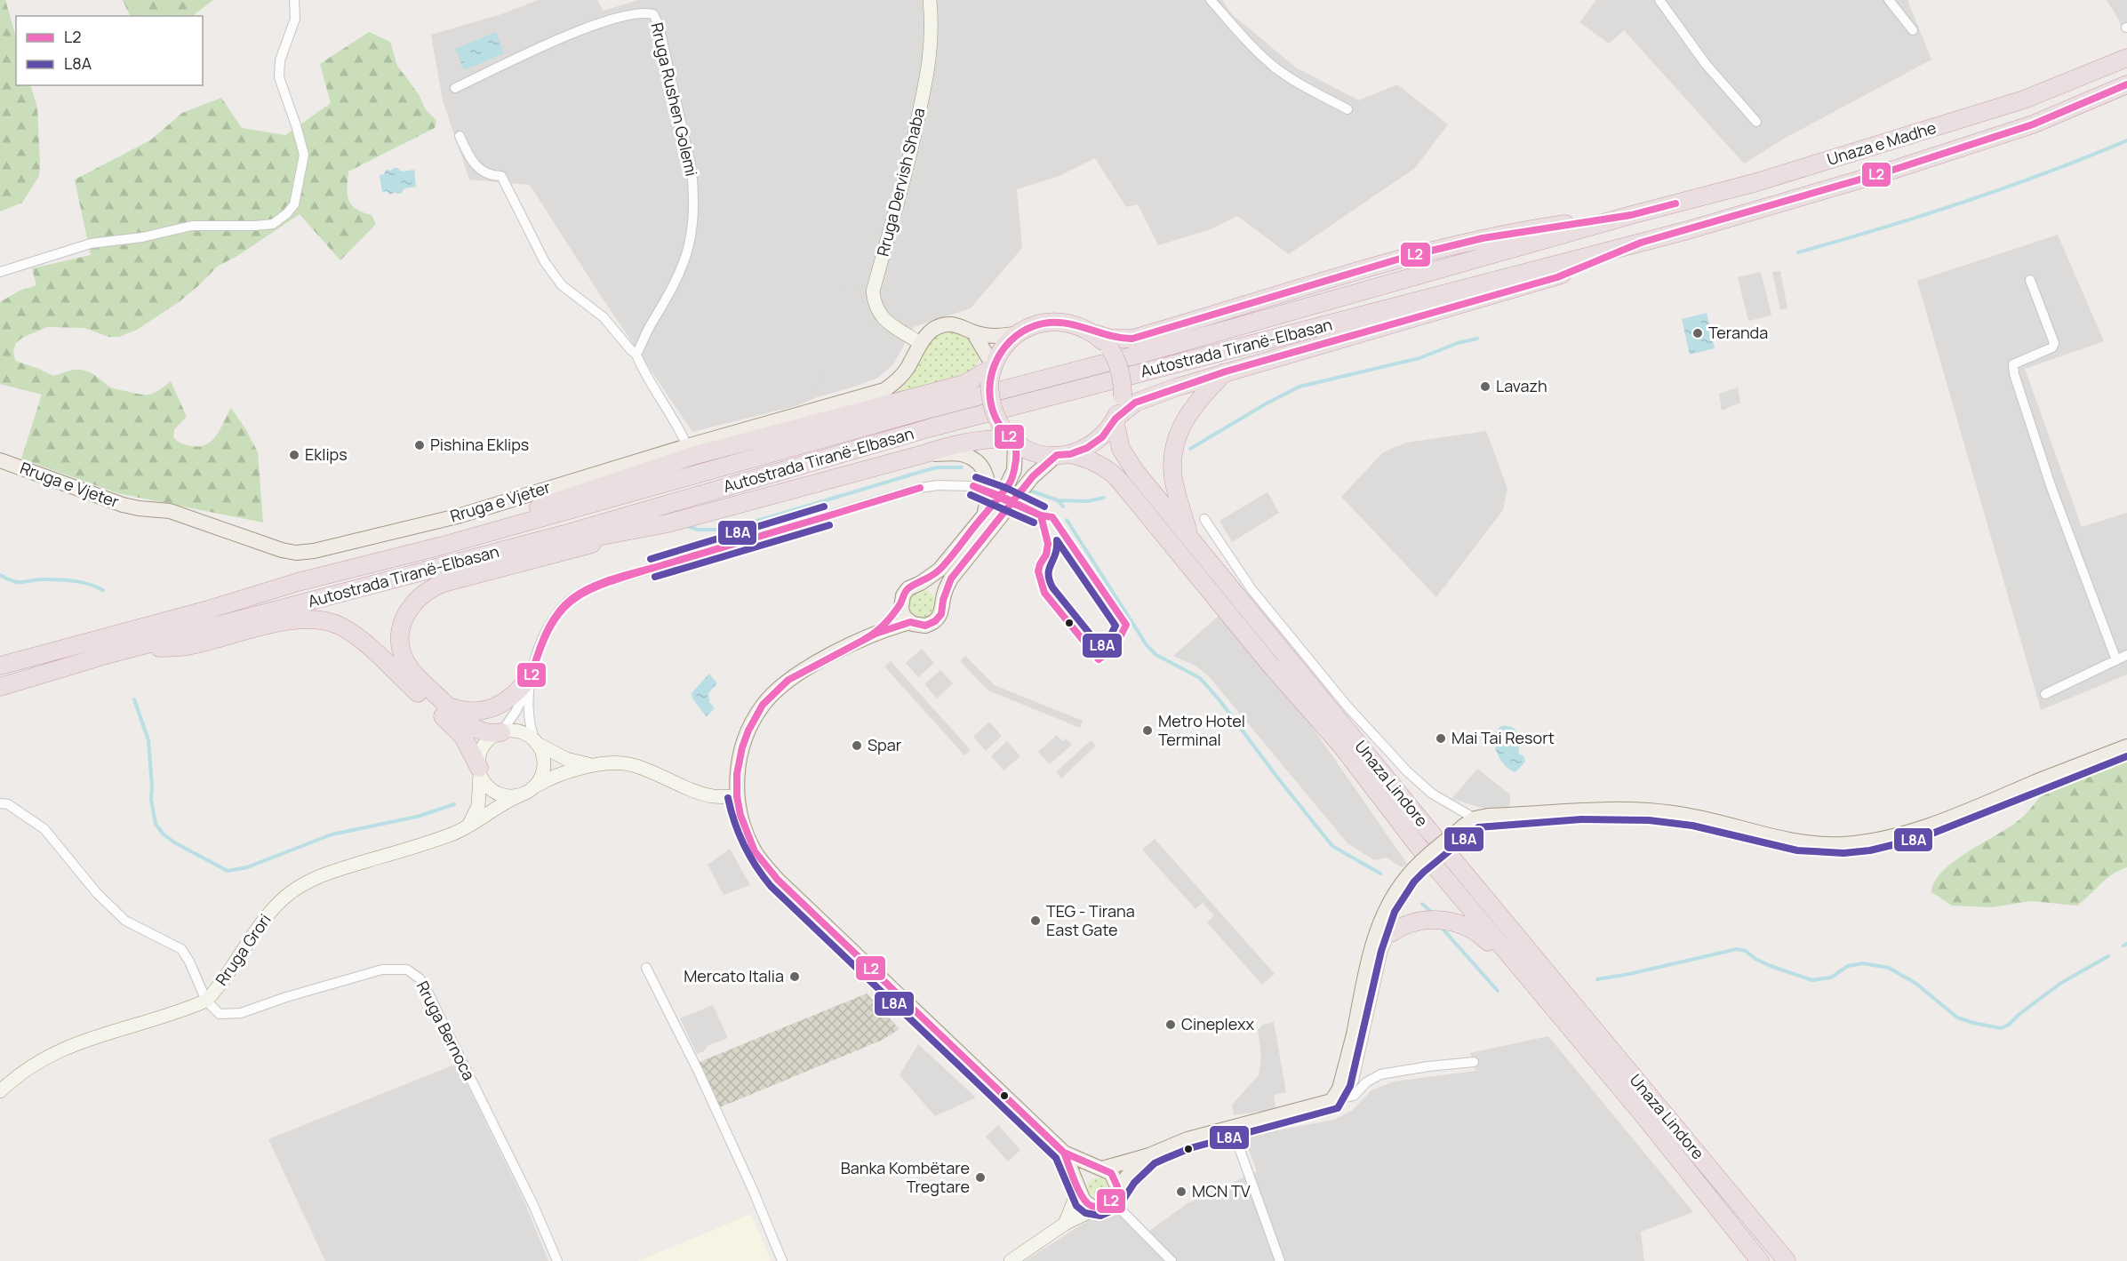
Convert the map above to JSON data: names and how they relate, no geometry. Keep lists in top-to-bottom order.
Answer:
{
  "streets": {
    "highway": ["Unaza e Madhe", "Autostrada Tiranë-Elbasan", "Unaza Lindore"],
    "main road": ["Rruga Dervish Shaba", "Rruga e Vjeter", "Rruga Grori"],
    "street": ["Rruga Rushen Golemi", "Rruga Bernoca"]
  },
  "crossings": [
    ["Unaza e Madhe", "Autostrada Tiranë-Elbasan"],
    ["Rruga Dervish Shaba", "Rruga e Vjeter"],
    ["Rruga e Vjeter", "Unaza Lindore"],
    ["Rruga Grori", "Rruga Bernoca"]
  ],
  "places": [
    "Teranda",
    "Lavazh",
    "Pishina Eklips",
    "Eklips",
    "Metro Hotel Terminal",
    "Mai Tai Resort",
    "Spar",
    "TEG - Tirana East Gate",
    "Mercato Italia",
    "Cineplexx",
    "Banka Kombëtare Tregtare",
    "MCN TV"
  ],
  "lines": ["transit line L2", "transit line L8A"],
  "legend": ["L2", "L8A"]
}
